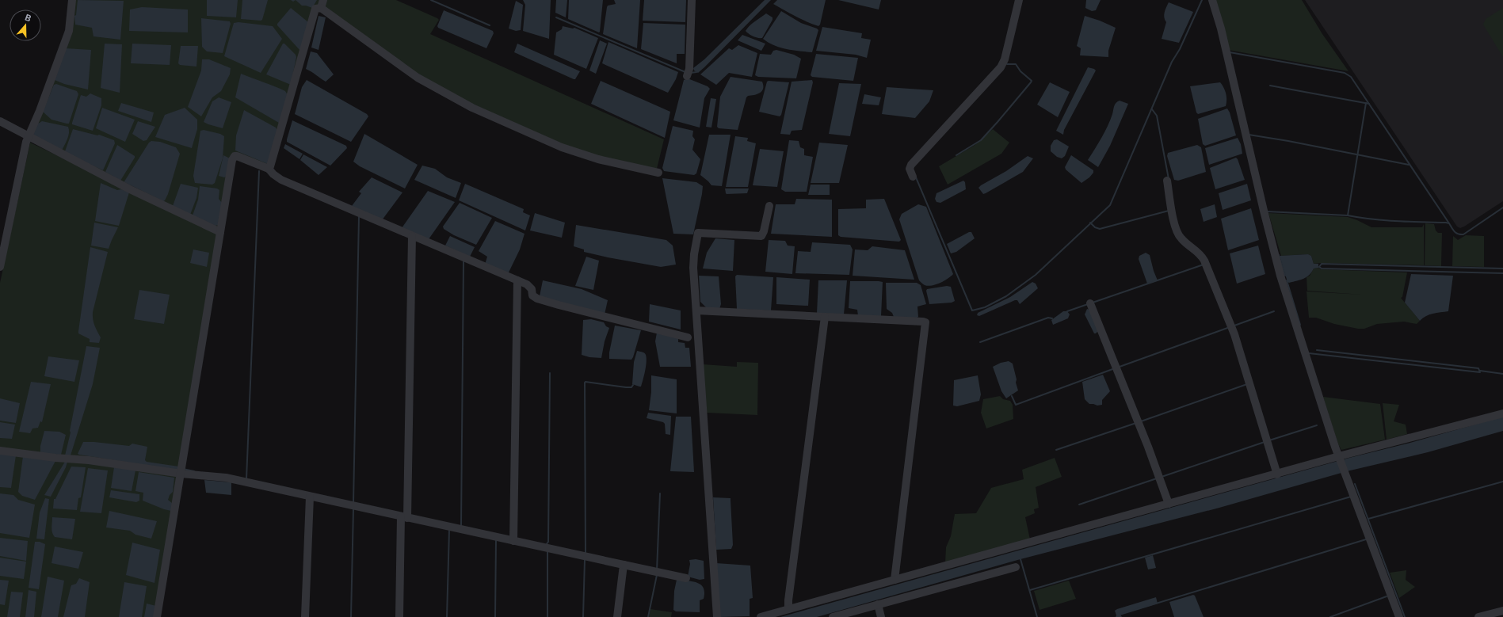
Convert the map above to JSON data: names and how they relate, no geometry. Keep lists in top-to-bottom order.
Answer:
{
  "north": "top"
}
